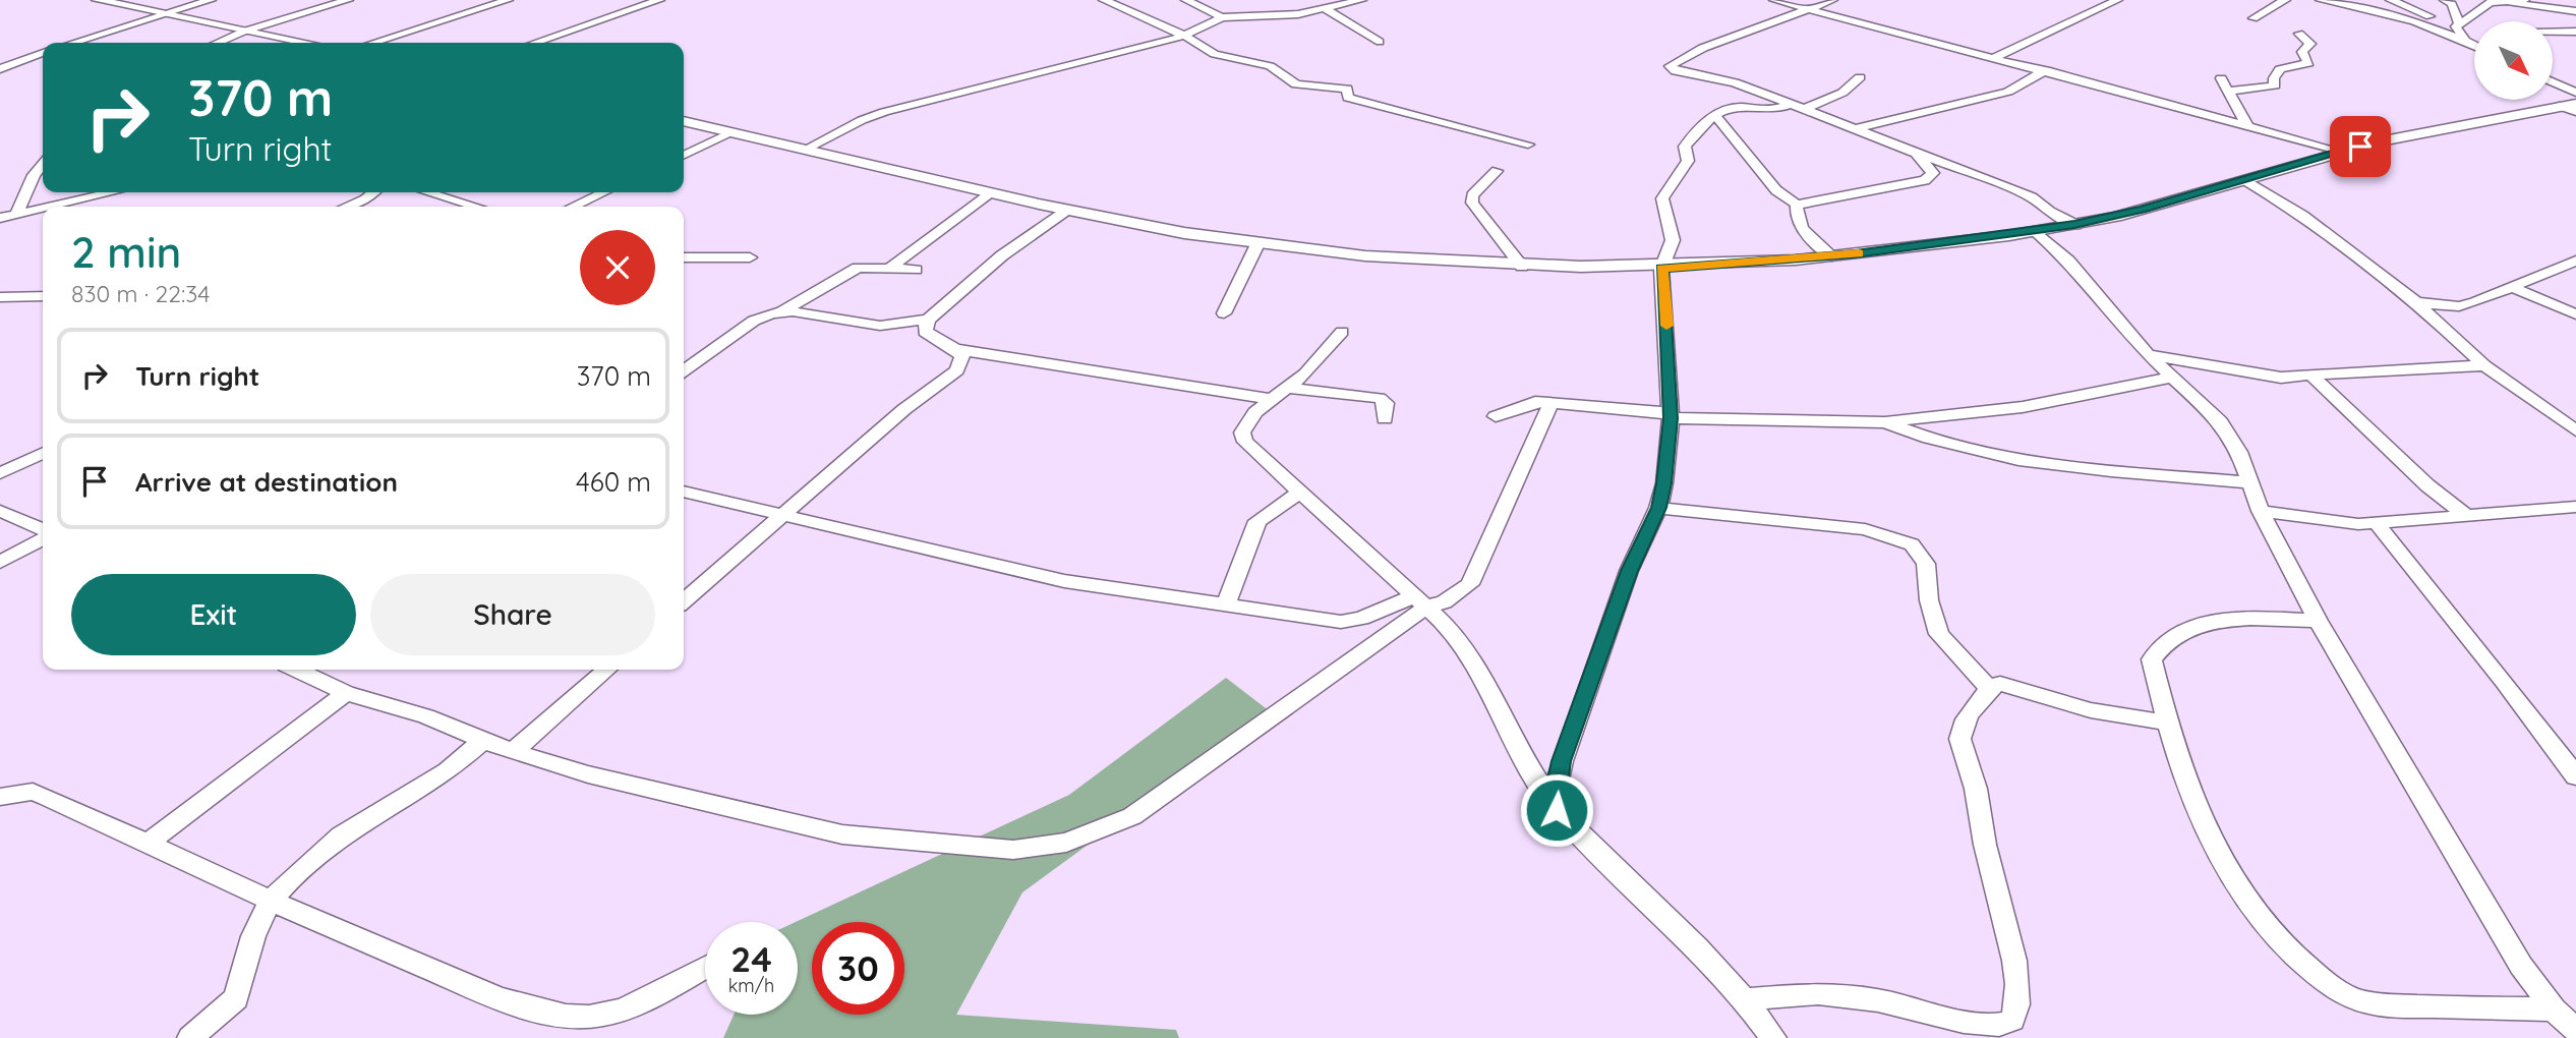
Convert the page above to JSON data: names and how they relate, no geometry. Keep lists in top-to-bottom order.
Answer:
{
  "north": "bottom right",
  "page": {
    "turn": ["370 m", "Turn right"],
    "heading": ["2 min", "830 m · 22:34"],
    "list": [
      {
        "name": "Turn right",
        "value": "370 m"
      },
      {
        "name": "Arrive at destination",
        "value": "460 m"
      }
    ],
    "buttons": ["Exit", "Share"],
    "speed": "24 km/h",
    "limit": "30"
  }
}
